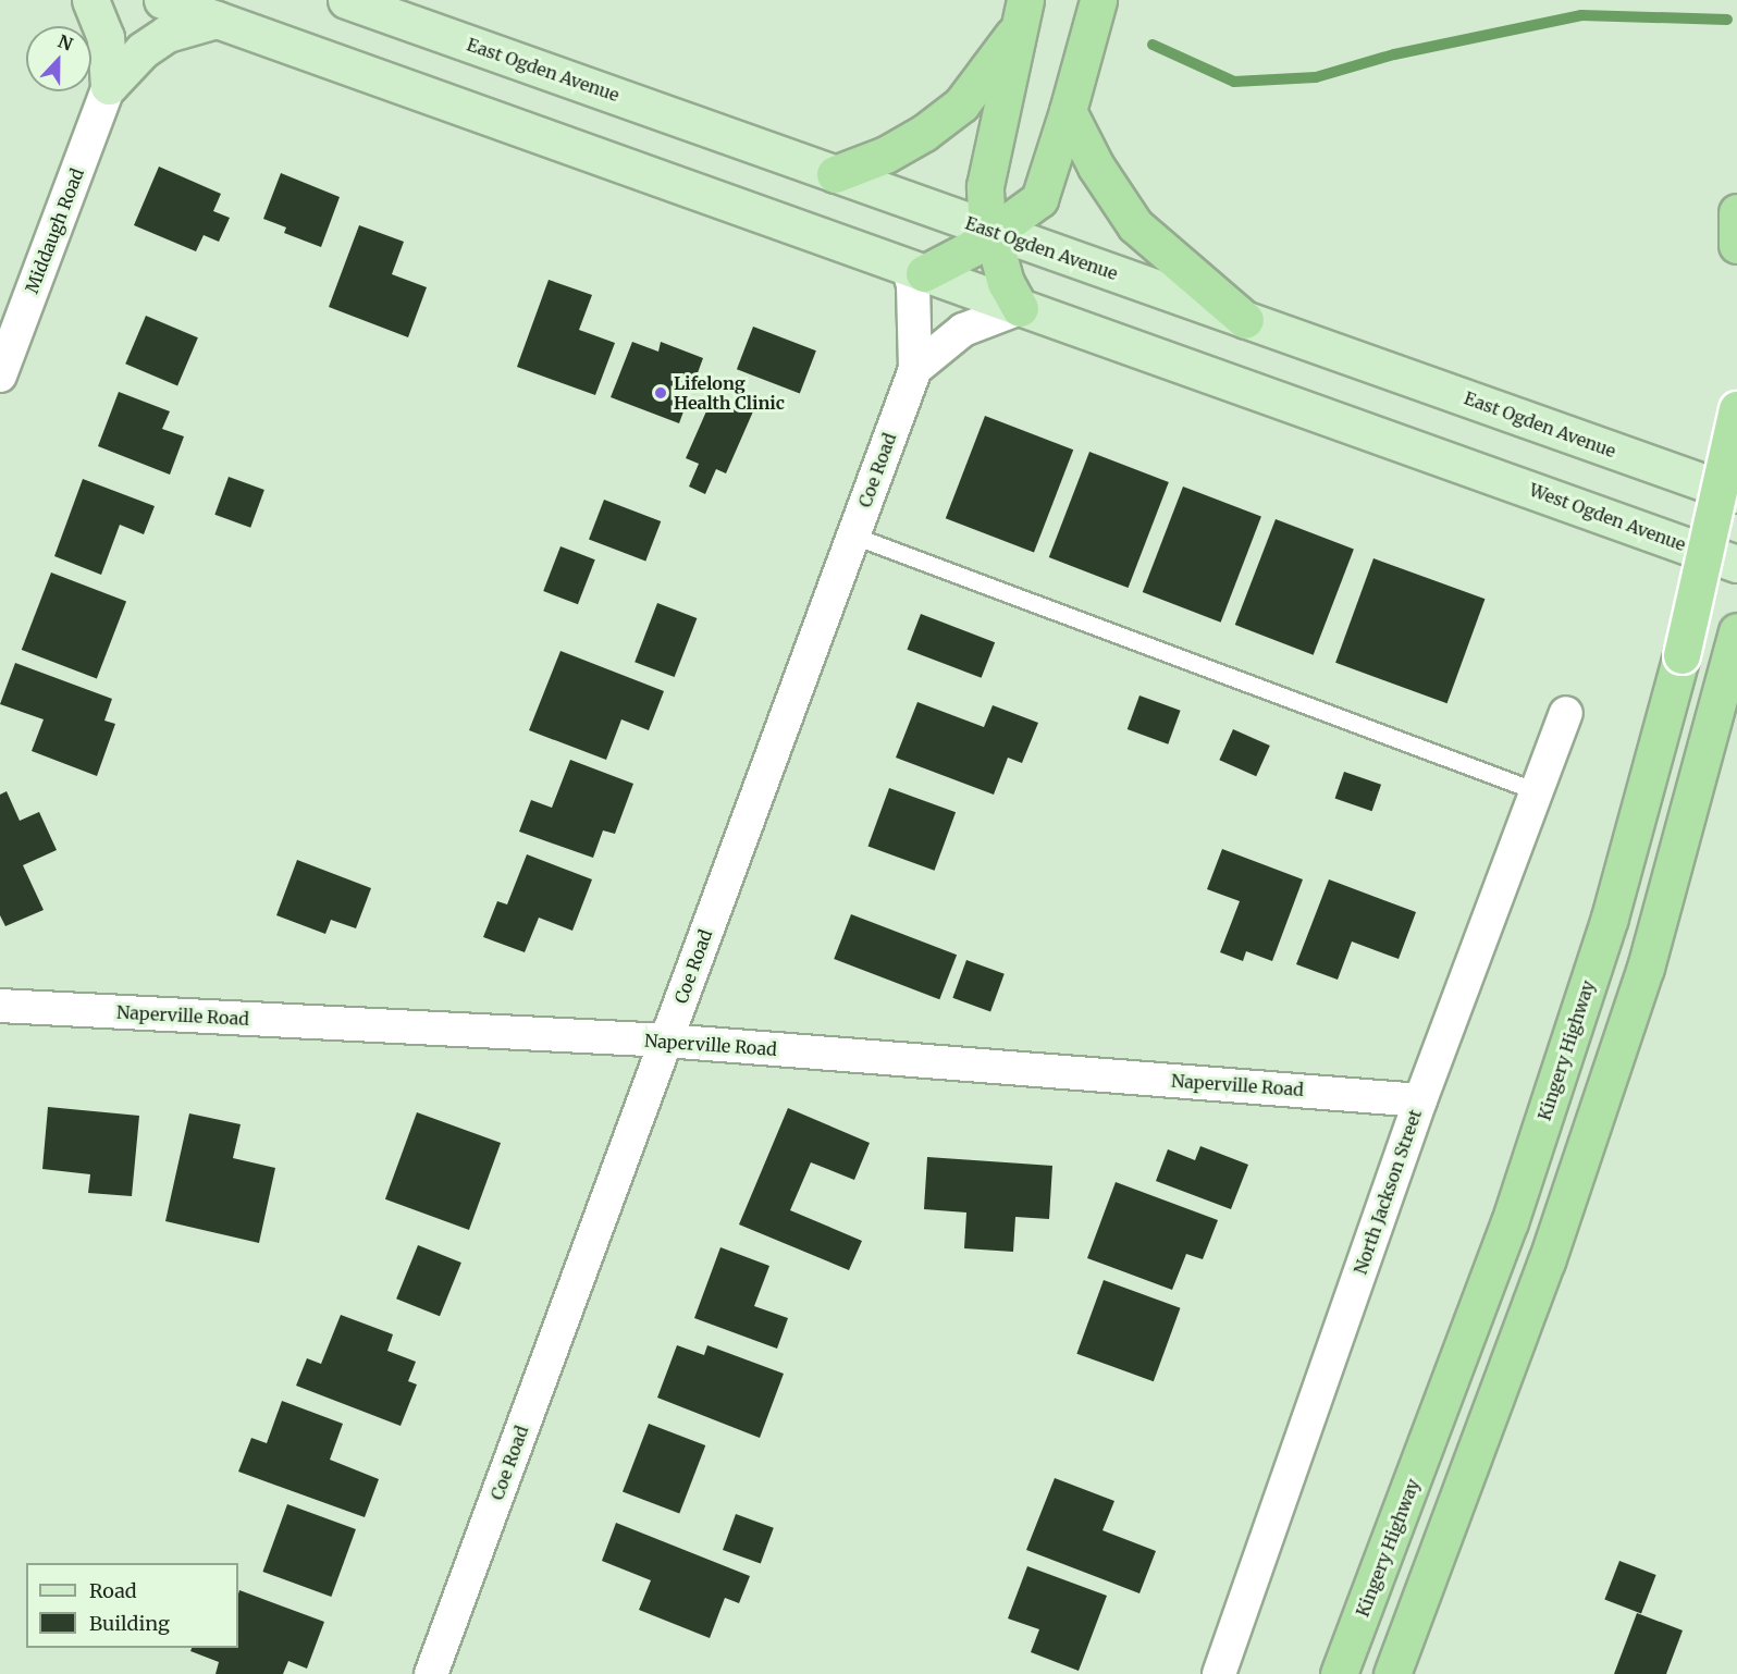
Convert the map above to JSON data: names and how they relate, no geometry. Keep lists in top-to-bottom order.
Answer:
{
  "streets": {
    "highway": ["Kingery Highway"],
    "main road": ["East Ogden Avenue", "West Ogden Avenue"],
    "street": [
      "Middaugh Road",
      "Coe Road",
      "Naperville Road",
      "North Jackson Street"
    ]
  },
  "crossings": [
    ["Coe Road", "Naperville Road"],
    ["Naperville Road", "North Jackson Street"]
  ],
  "places": ["Lifelong Health Clinic"],
  "legend": ["Road", "Building"],
  "north": "top"
}
